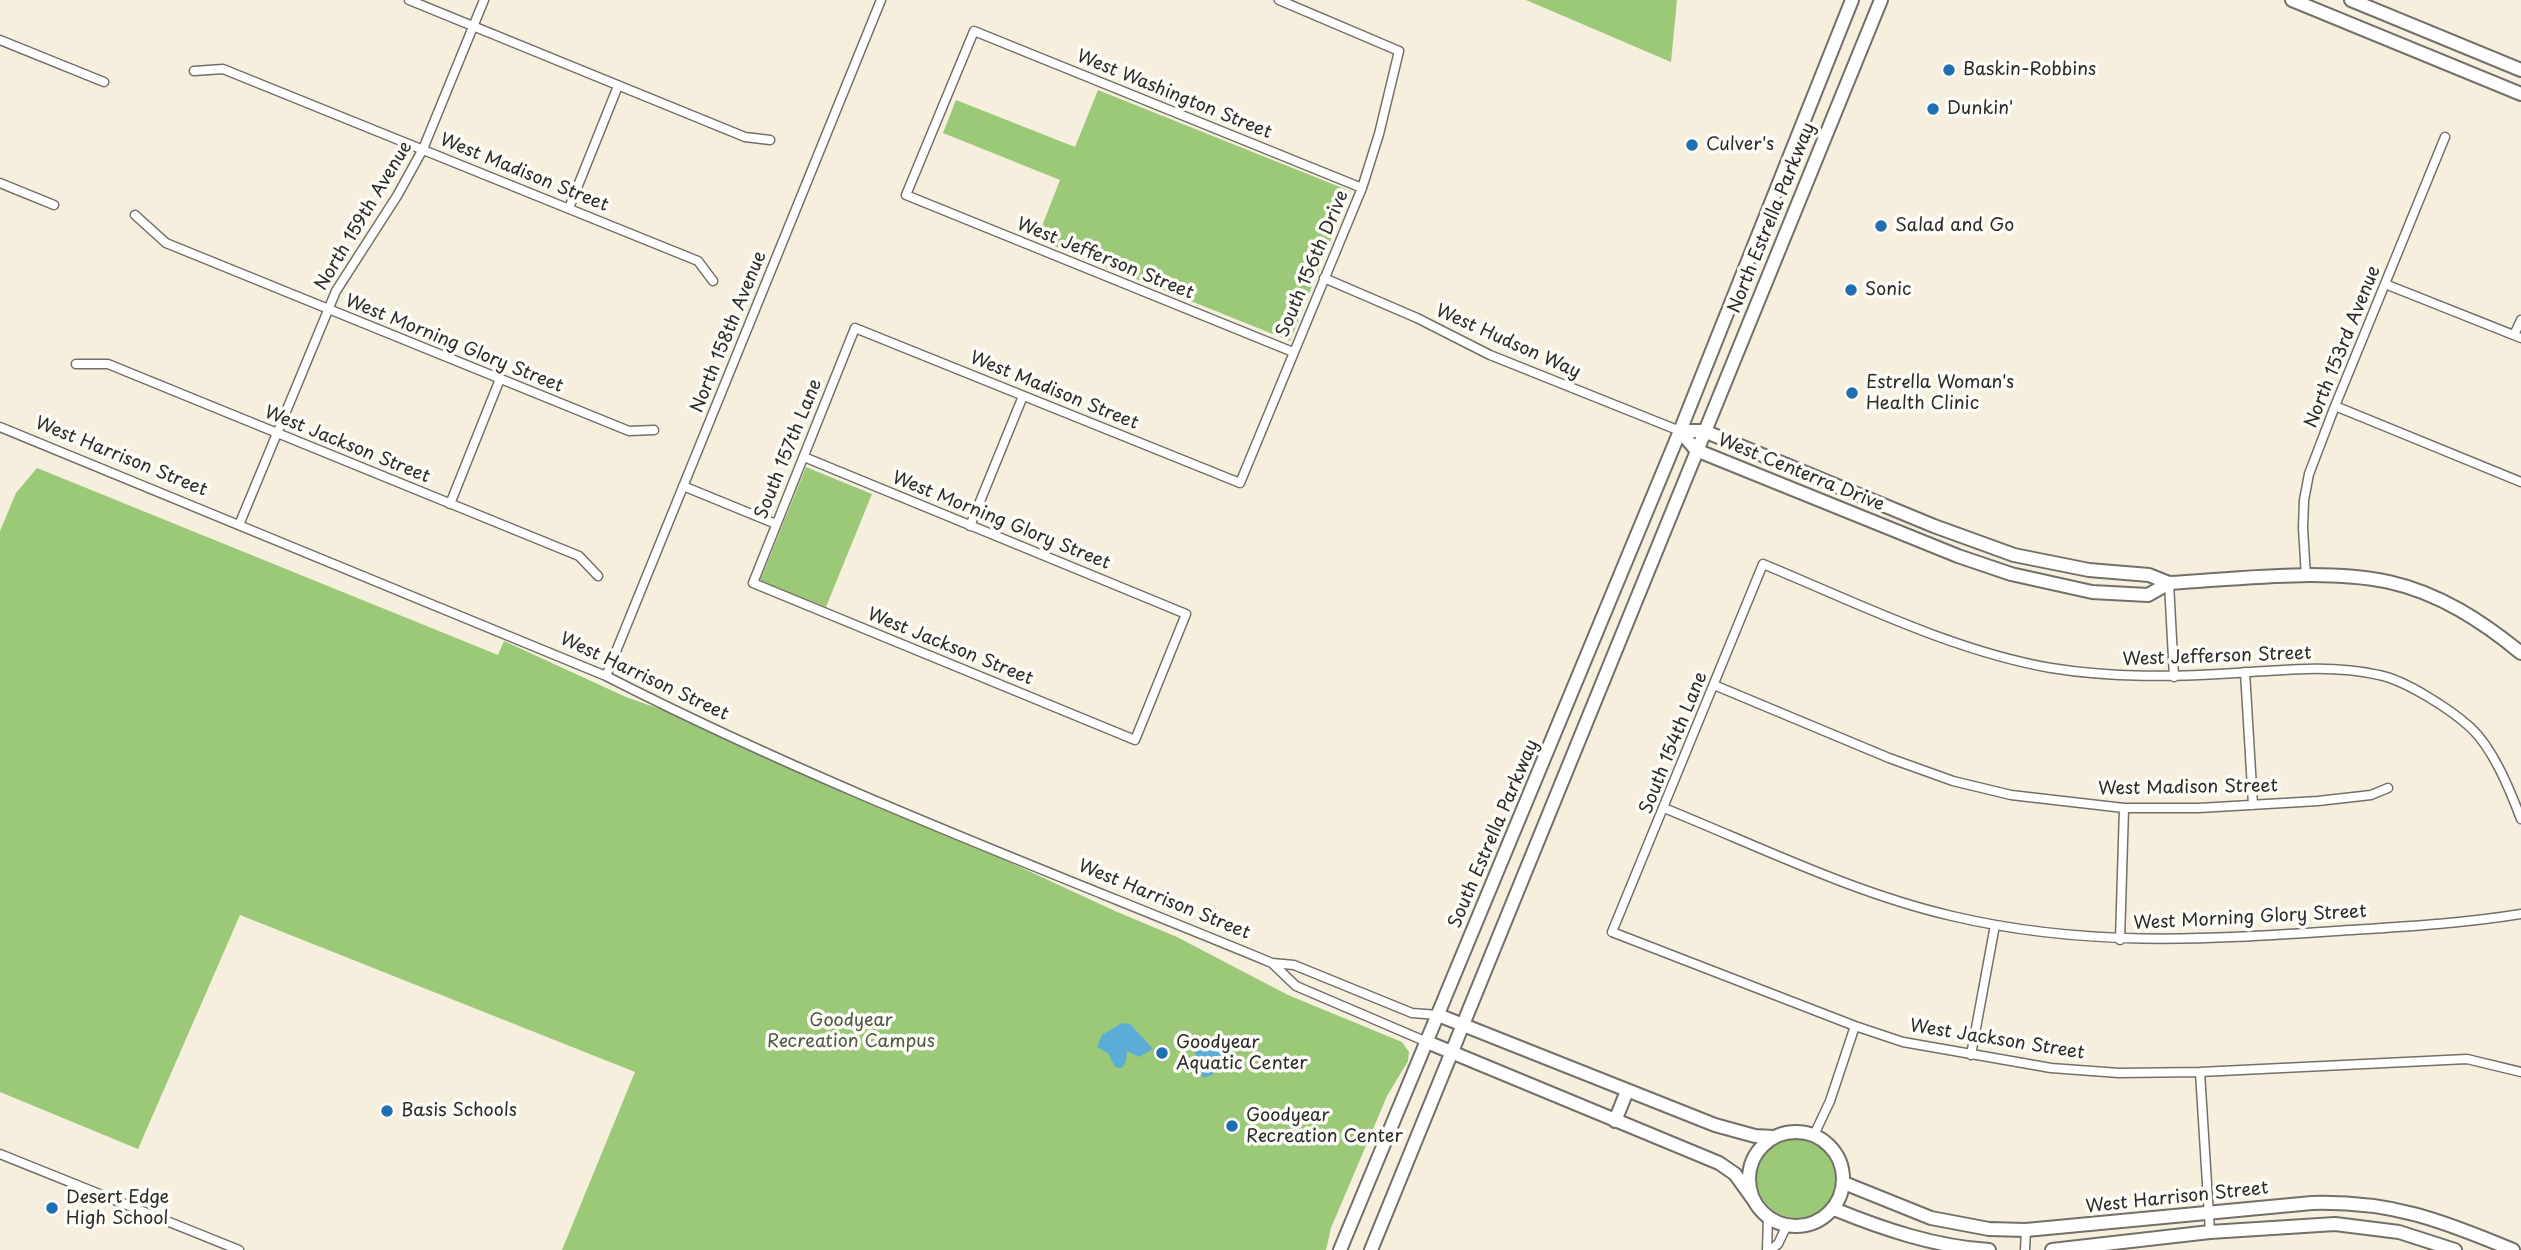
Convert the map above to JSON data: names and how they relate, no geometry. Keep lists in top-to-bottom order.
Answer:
{
  "streets": {
    "street": [
      "West Washington Street",
      "West Madison Street",
      "North 159th Avenue",
      "North Estrella Parkway",
      "West Jefferson Street",
      "South 156th Drive",
      "North 158th Avenue",
      "West Hudson Way",
      "West Morning Glory Street",
      "North 153rd Avenue",
      "West Jackson Street",
      "South 157th Lane",
      "West Harrison Street",
      "West Centerra Drive",
      "South 154th Lane",
      "South Estrella Parkway"
    ]
  },
  "crossings": [
    ["West Washington Street", "West Jefferson Street"],
    ["West Washington Street", "South 156th Drive"],
    ["West Madison Street", "North 159th Avenue"],
    ["West Madison Street", "South 156th Drive"],
    ["West Madison Street", "South 157th Lane"],
    ["West Madison Street", "South 154th Lane"],
    ["North 159th Avenue", "West Morning Glory Street"],
    ["North 159th Avenue", "West Jackson Street"],
    ["North 159th Avenue", "West Harrison Street"],
    ["North Estrella Parkway", "West Hudson Way"],
    ["North Estrella Parkway", "West Centerra Drive"],
    ["North Estrella Parkway", "South Estrella Parkway"],
    ["West Jefferson Street", "South 156th Drive"],
    ["West Jefferson Street", "South 154th Lane"],
    ["South 156th Drive", "West Hudson Way"],
    ["North 158th Avenue", "West Harrison Street"],
    ["West Hudson Way", "West Centerra Drive"],
    ["West Hudson Way", "South Estrella Parkway"],
    ["West Morning Glory Street", "West Jackson Street"],
    ["West Morning Glory Street", "South 157th Lane"],
    ["West Morning Glory Street", "South 154th Lane"],
    ["North 153rd Avenue", "West Centerra Drive"],
    ["West Jackson Street", "South 157th Lane"],
    ["West Jackson Street", "South 154th Lane"],
    ["West Harrison Street", "South Estrella Parkway"],
    ["West Centerra Drive", "South Estrella Parkway"]
  ],
  "parks": ["Goodyear Recreation Campus"],
  "places": [
    "Baskin-Robbins",
    "Dunkin'",
    "Culver's",
    "Salad and Go",
    "Sonic",
    "Estrella Woman's Health Clinic",
    "Goodyear Aquatic Center",
    "Basis Schools",
    "Goodyear Recreation Center",
    "Desert Edge High School"
  ]
}
